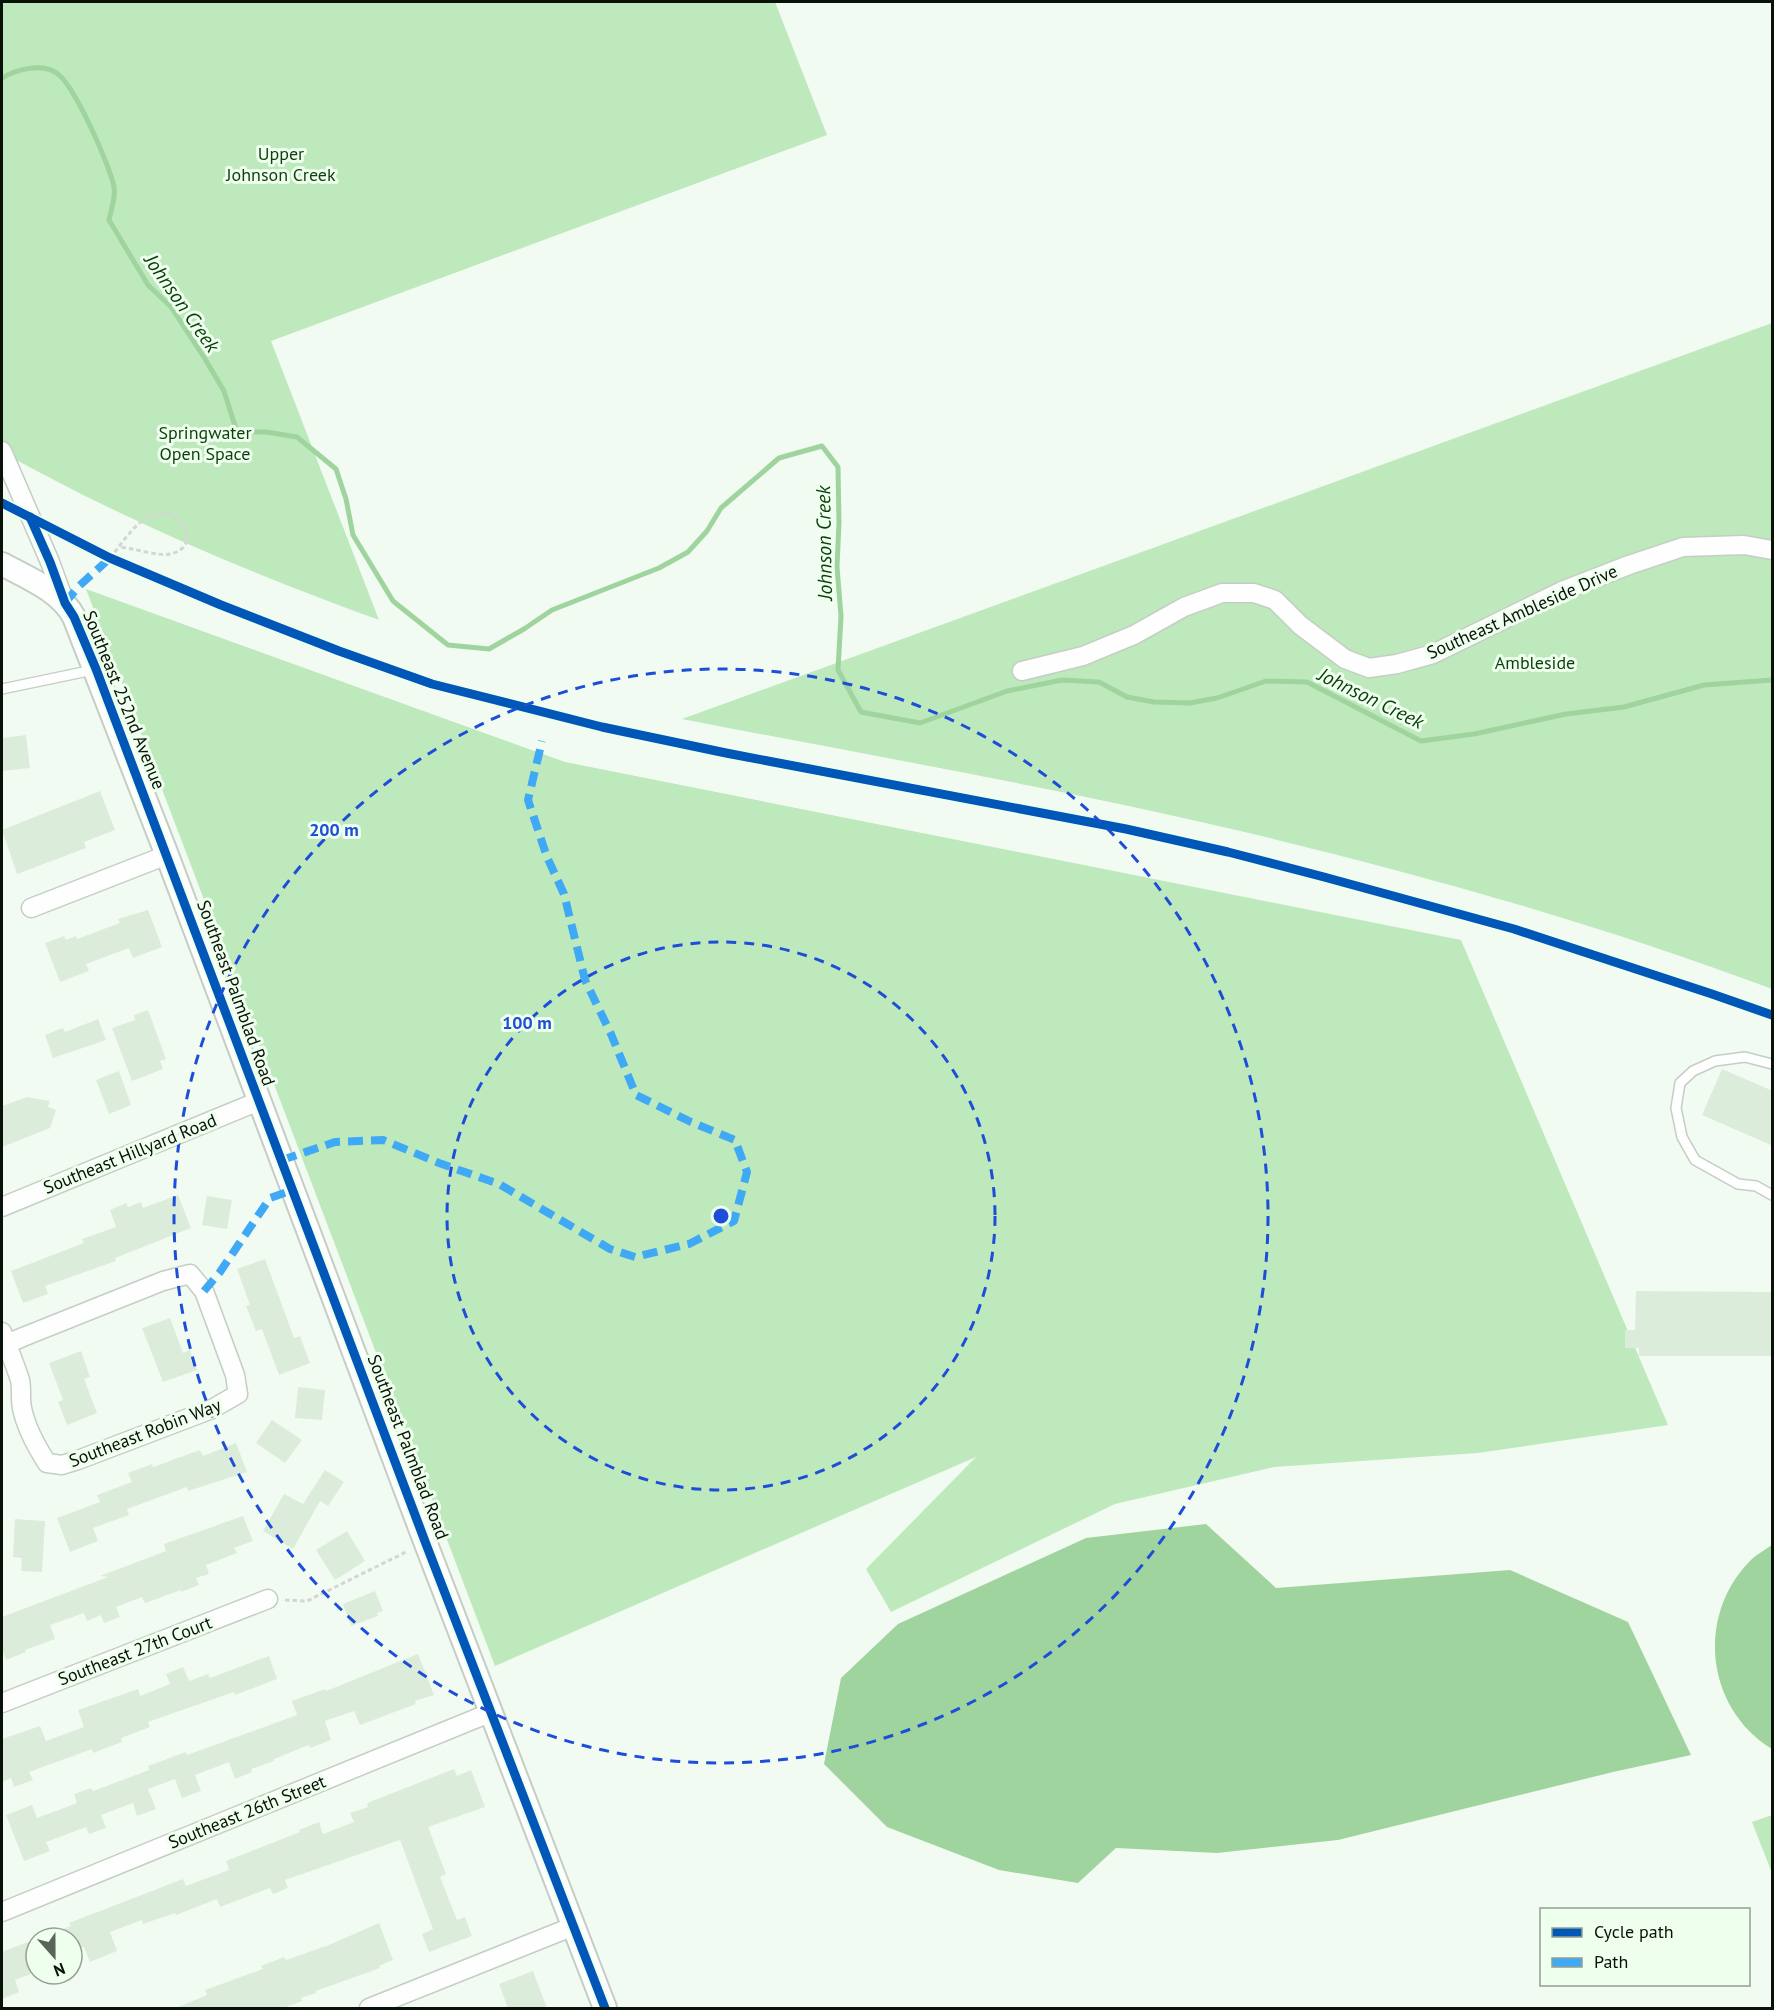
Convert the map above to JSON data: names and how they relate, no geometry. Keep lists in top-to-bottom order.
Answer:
{
  "streets": {
    "street": [
      "Southeast Ambleside Drive",
      "Southeast 252nd Avenue",
      "Southeast Palmblad Road",
      "Southeast Hillyard Road",
      "Southeast Robin Way",
      "Southeast 27th Court",
      "Southeast 26th Street"
    ]
  },
  "crossings": [
    ["Southeast 252nd Avenue", "Southeast Palmblad Road"],
    ["Southeast Palmblad Road", "Southeast Hillyard Road"],
    ["Southeast Palmblad Road", "Southeast 26th Street"]
  ],
  "water": ["Johnson Creek"],
  "parks": ["Upper Johnson Creek", "Springwater Open Space", "Ambleside"],
  "legend": ["Cycle path", "Path"],
  "north": "bottom",
  "rings": ["200 m", "100 m"]
}
